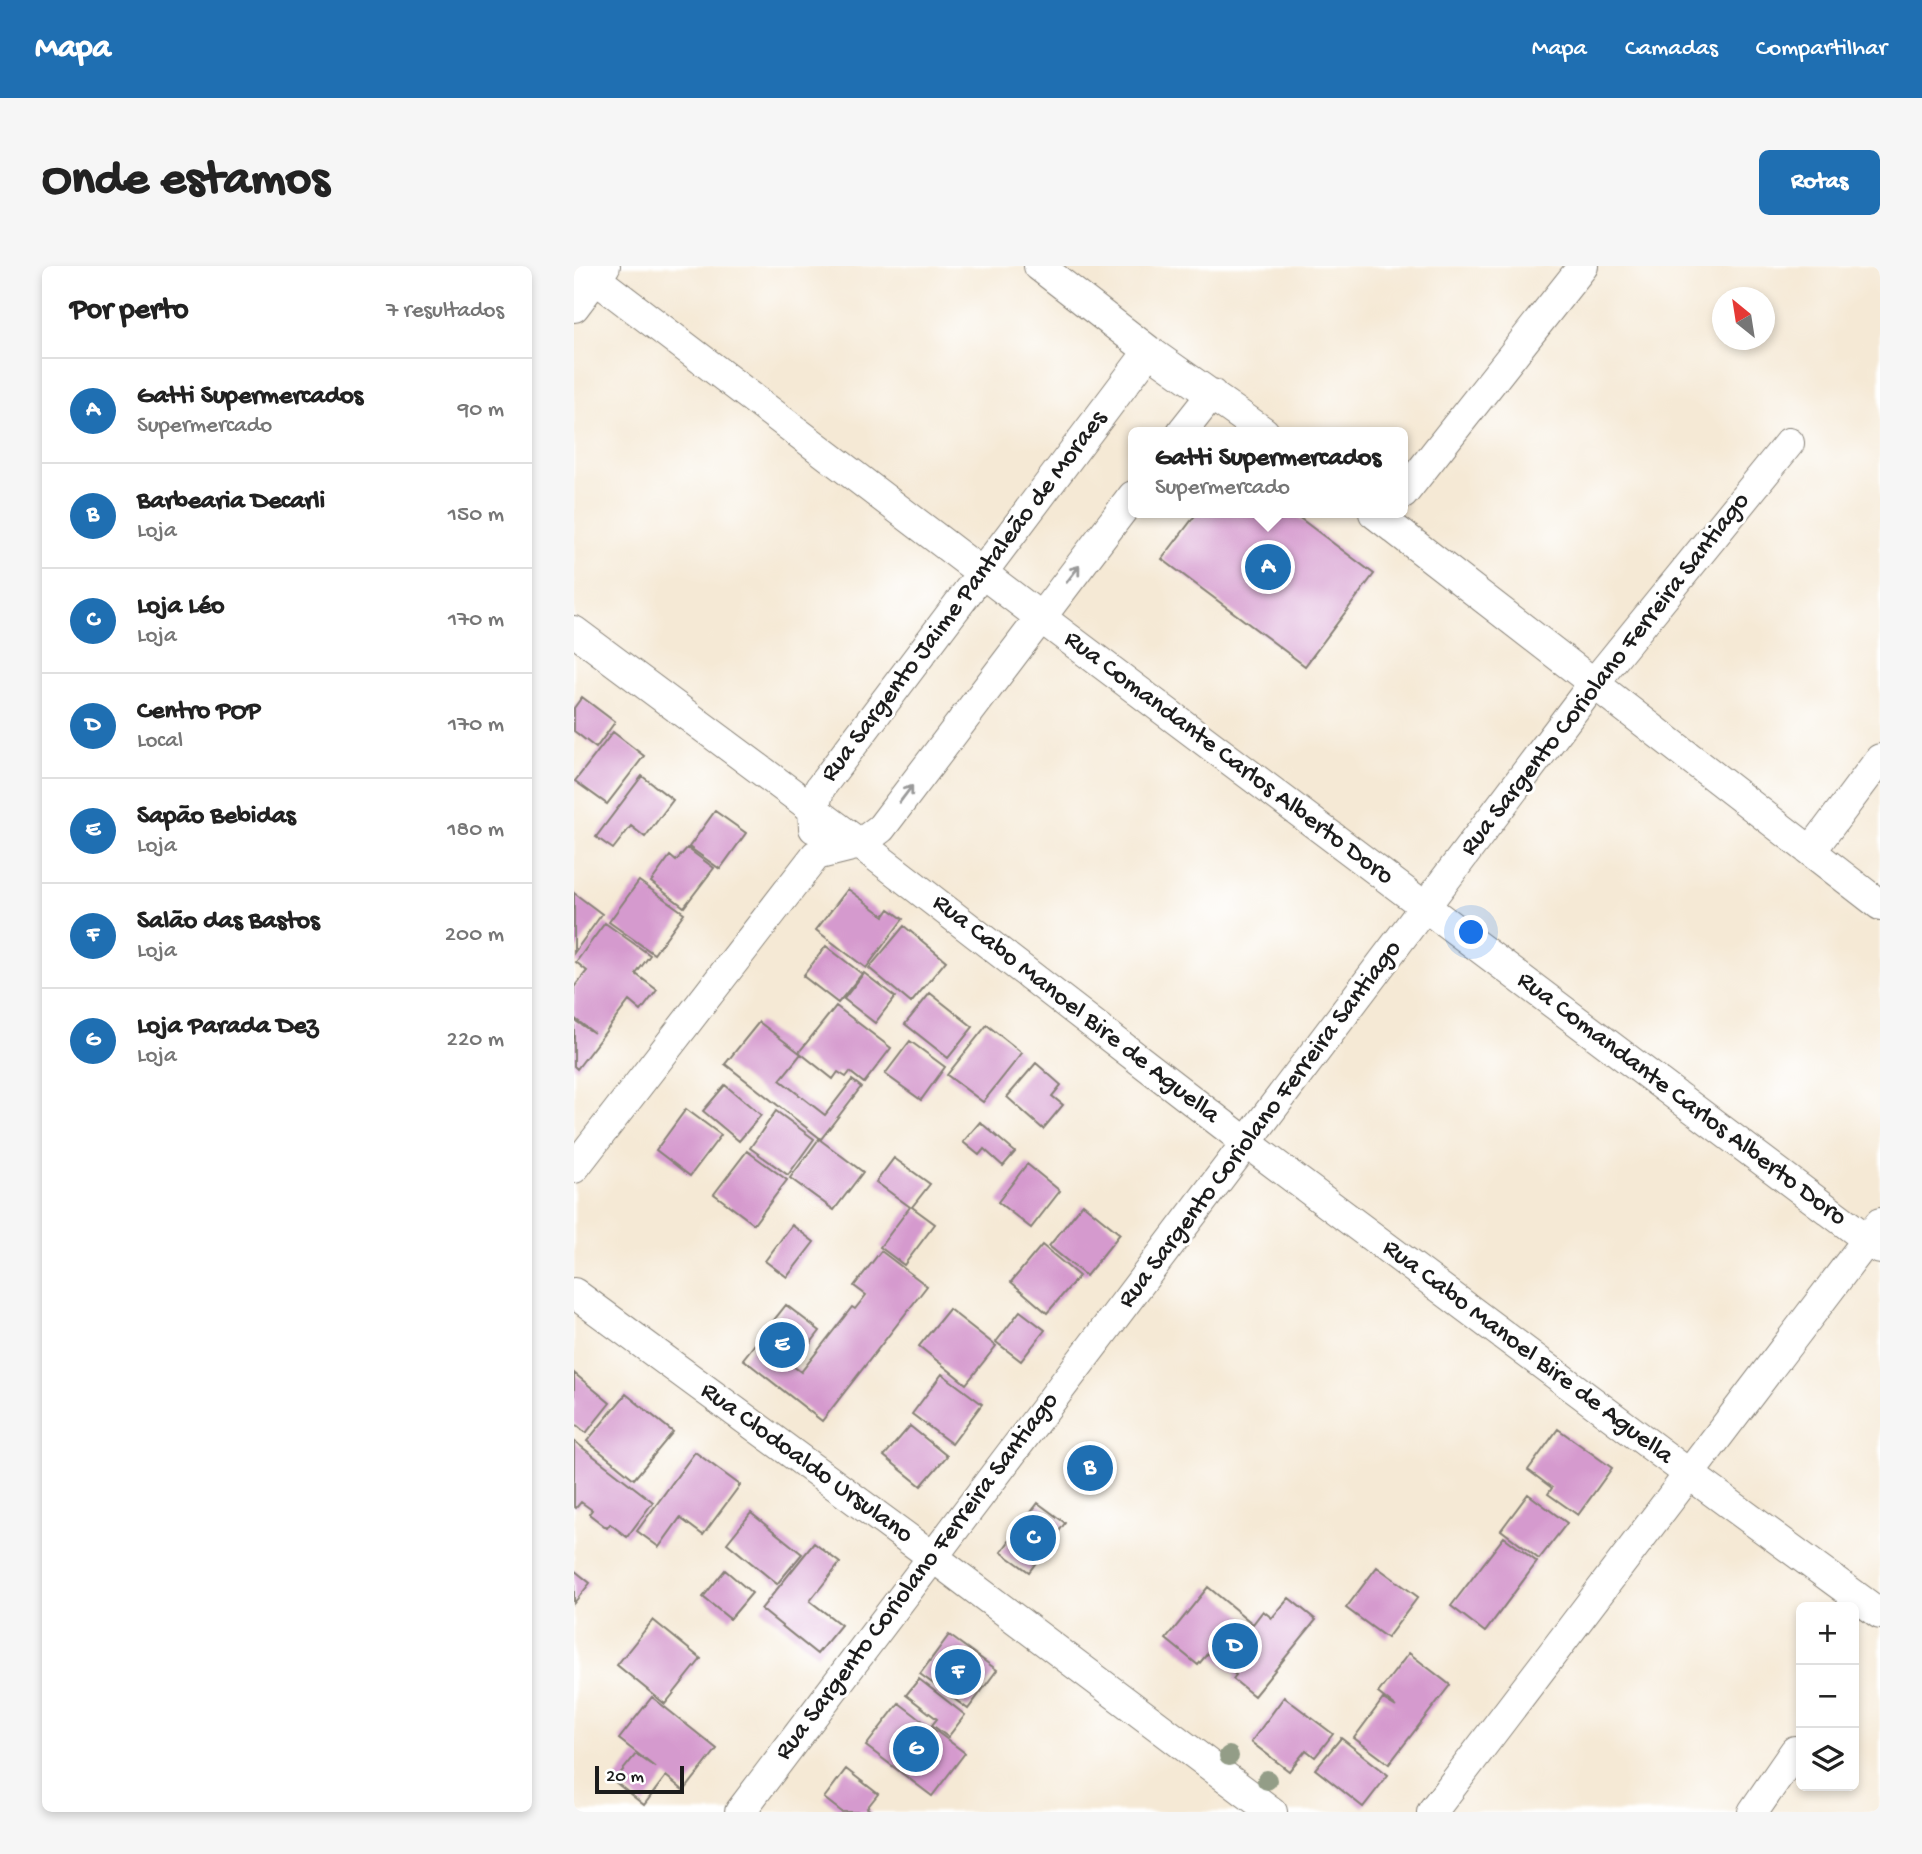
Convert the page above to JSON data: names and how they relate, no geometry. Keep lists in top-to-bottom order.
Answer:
{
  "streets": {
    "street": [
      "Rua Sargento Jaime Pantaleão de Moraes",
      "Rua Sargento Coriolano Ferreira Santiago",
      "Rua Comandante Carlos Alberto Doro",
      "Rua Cabo Manoel Bire de Aguella",
      "Rua Clodoaldo Ursulano"
    ]
  },
  "crossings": [
    ["Rua Sargento Jaime Pantaleão de Moraes", "Rua Comandante Carlos Alberto Doro"],
    ["Rua Sargento Jaime Pantaleão de Moraes", "Rua Cabo Manoel Bire de Aguella"],
    ["Rua Sargento Coriolano Ferreira Santiago", "Rua Comandante Carlos Alberto Doro"],
    ["Rua Sargento Coriolano Ferreira Santiago", "Rua Cabo Manoel Bire de Aguella"],
    ["Rua Sargento Coriolano Ferreira Santiago", "Rua Clodoaldo Ursulano"]
  ],
  "scale_bar": "20 m",
  "north": "top left",
  "page": {
    "header": "Mapa",
    "nav": ["Mapa", "Camadas", "Compartilhar"],
    "buttons": "Rotas",
    "title": "Onde estamos",
    "heading": ["Por perto", "7 resultados"],
    "list": [
      {
        "mark": "A",
        "name": "Gatti Supermercados",
        "note": "Supermercado",
        "value": "90 m"
      },
      {
        "mark": "B",
        "name": "Barbearia Decarli",
        "note": "Loja",
        "value": "150 m"
      },
      {
        "mark": "C",
        "name": "Loja Léo",
        "note": "Loja",
        "value": "170 m"
      },
      {
        "mark": "D",
        "name": "Centro POP",
        "note": "Local",
        "value": "170 m"
      },
      {
        "mark": "E",
        "name": "Sapão Bebidas",
        "note": "Loja",
        "value": "180 m"
      },
      {
        "mark": "F",
        "name": "Salão das Bastos",
        "note": "Loja",
        "value": "200 m"
      },
      {
        "mark": "G",
        "name": "Loja Parada Dez",
        "note": "Loja",
        "value": "220 m"
      }
    ],
    "popup": ["Gatti Supermercados", "Supermercado"],
    "pins": [
      "A",
      "E",
      "B",
      "C",
      "D",
      "F",
      "G"
    ],
    "map_buttons": ["+", "−"],
    "scale": "20 m"
  }
}
